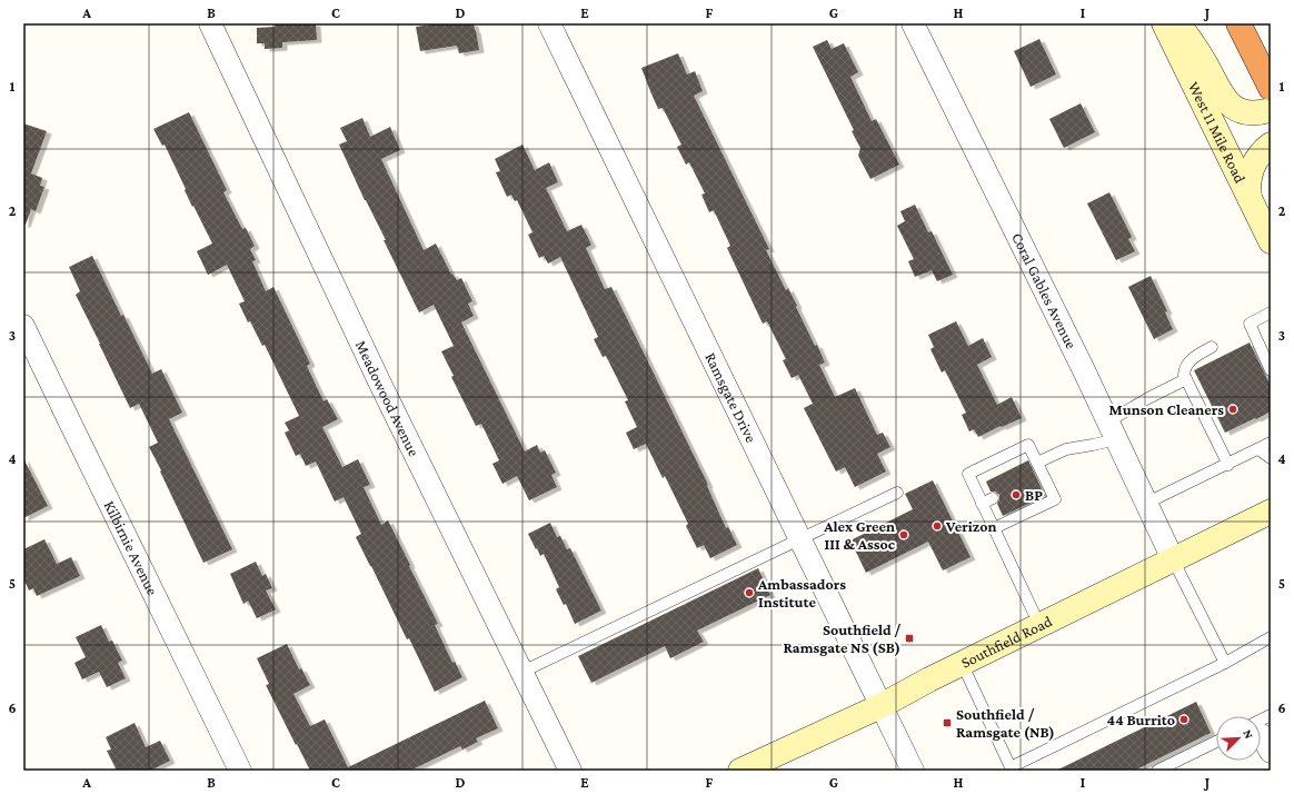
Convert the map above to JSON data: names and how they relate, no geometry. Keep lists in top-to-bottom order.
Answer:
{
  "streets": {
    "main road": ["West 11 Mile Road", "Southfield Road"],
    "street": [
      "Coral Gables Avenue",
      "Ramsgate Drive",
      "Meadowood Avenue",
      "Kilbirnie Avenue"
    ]
  },
  "crossings": [
    ["Coral Gables Avenue", "Southfield Road"],
    ["Ramsgate Drive", "Southfield Road"]
  ],
  "places": {
    "other": [
      "Munson Cleaners",
      "BP",
      "Verizon",
      "Alex Green III & Assoc",
      "Ambassadors Institute",
      "44 Burrito"
    ],
    "transit": ["Southfield / Ramsgate NS (SB)", "Southfield / Ramsgate (NB)"]
  },
  "north": "top right",
  "grid": {
    "columns": [
      "A",
      "B",
      "C",
      "D",
      "E",
      "F",
      "G",
      "H",
      "I",
      "J"
    ],
    "rows": [
      "1",
      "2",
      "3",
      "4",
      "5",
      "6"
    ]
  }
}
